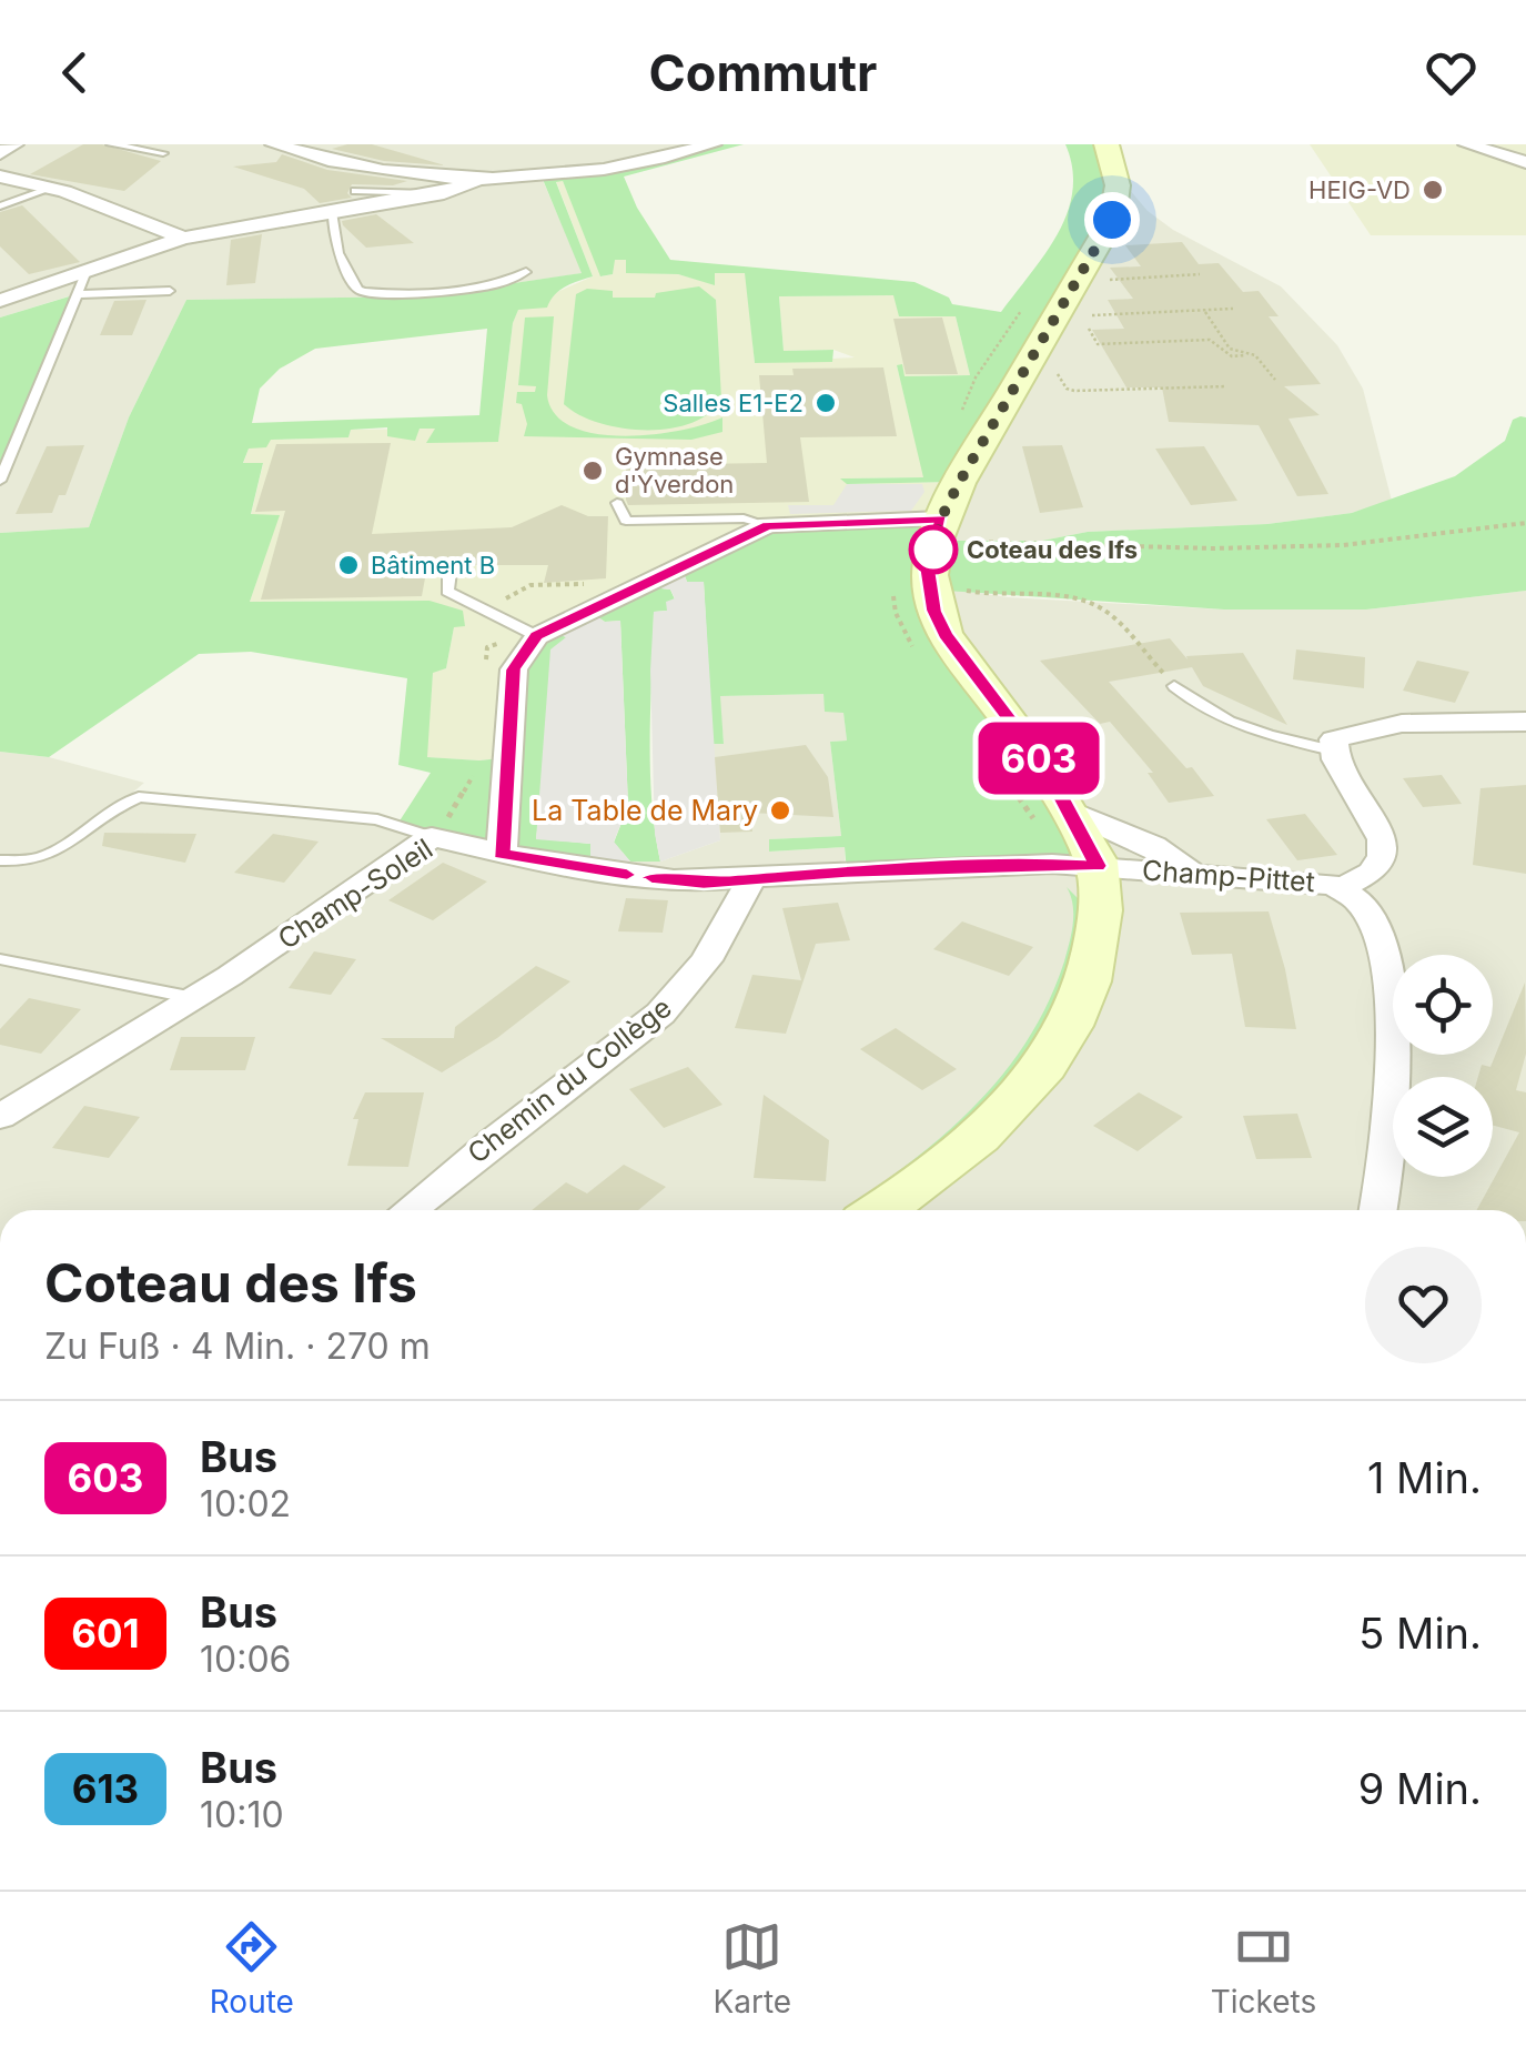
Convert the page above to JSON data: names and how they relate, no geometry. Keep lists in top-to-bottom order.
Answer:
{
  "streets": {
    "street": ["Champ-Pittet", "Champ-Soleil", "Chemin du Collège"]
  },
  "crossings": [
    ["Champ-Soleil", "Chemin du Collège"]
  ],
  "places": [
    "HEIG-VD",
    "Salles E1-E2",
    "Gymnase d'Yverdon",
    "Coteau des Ifs",
    "Bâtiment B",
    "La Table de Mary"
  ],
  "lines": ["bus line 603"],
  "page": {
    "header": "Commutr",
    "on_map": "603",
    "heading": ["Coteau des Ifs", "Zu Fuß · 4 Min. · 270 m"],
    "list": [
      {
        "mark": "603",
        "name": "Bus",
        "note": "10:02",
        "value": "1 Min."
      },
      {
        "mark": "601",
        "name": "Bus",
        "note": "10:06",
        "value": "5 Min."
      },
      {
        "mark": "613",
        "name": "Bus",
        "note": "10:10",
        "value": "9 Min."
      }
    ],
    "tabs": ["Route", "Karte", "Tickets"]
  }
}
